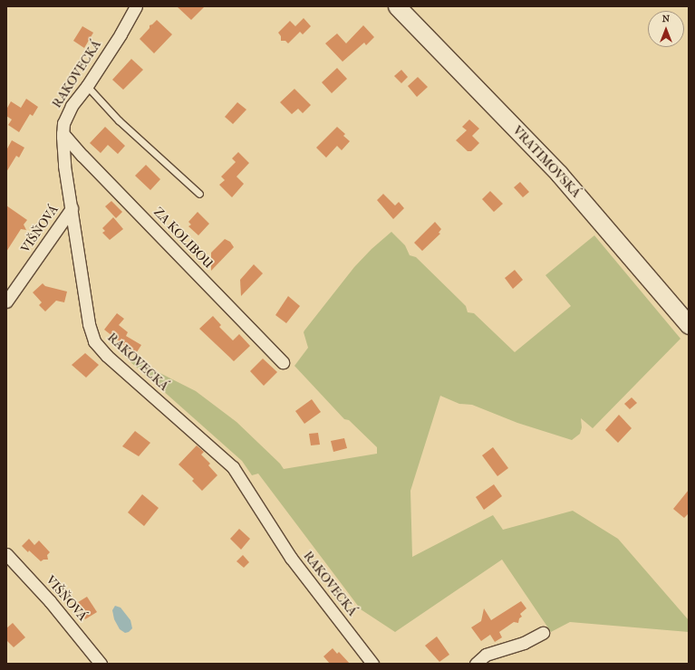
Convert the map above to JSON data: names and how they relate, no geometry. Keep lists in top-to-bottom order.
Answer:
{
  "streets": {
    "main road": ["VRATIMOVSKÁ"],
    "street": ["RAKOVECKÁ", "VIŠŇOVÁ", "ZA KOLIBOU"]
  },
  "crossings": [
    ["RAKOVECKÁ", "VIŠŇOVÁ"],
    ["RAKOVECKÁ", "ZA KOLIBOU"]
  ],
  "north": "top"
}
